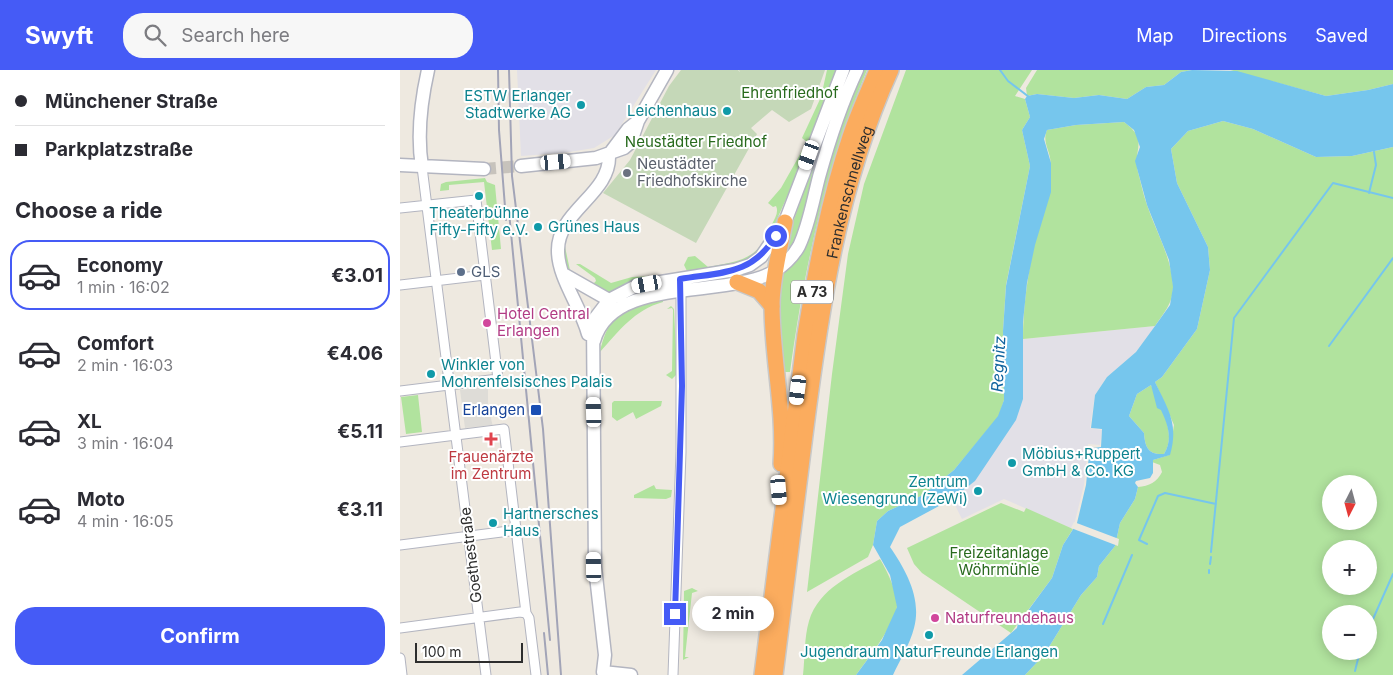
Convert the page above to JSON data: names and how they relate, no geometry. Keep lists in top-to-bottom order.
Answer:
{
  "streets": {
    "highway": ["Frankenschnellweg", "A 73"],
    "street": ["Goethestraße"]
  },
  "water": ["Regnitz"],
  "parks": ["Ehrenfriedhof", "Neustädter Friedhof", "Freizeitanlage Wöhrmühle"],
  "places": {
    "other": [
      "ESTW Erlanger Stadtwerke AG",
      "Leichenhaus",
      "Neustädter Friedhofskirche",
      "Theaterbühne Fifty-Fifty e.V.",
      "Grünes Haus",
      "GLS",
      "Hotel Central Erlangen",
      "Winkler von Mohrenfelsisches Palais",
      "Möbius+Ruppert GmbH & Co. KG",
      "Zentrum Wiesengrund (ZeWi)",
      "Hartnersches Haus",
      "Naturfreundehaus",
      "Jugendraum NaturFreunde Erlangen"
    ],
    "transit": ["Erlangen"],
    "health": ["Frauenärzte im Zentrum"]
  },
  "scale_bar": "100 m",
  "north": "bottom",
  "page": {
    "header": "Swyft",
    "search": "Search here",
    "nav": ["Map", "Directions", "Saved"],
    "banner": ["Münchener Straße", "Parkplatzstraße"],
    "heading": "Choose a ride",
    "list": [
      {
        "name": "Economy",
        "note": "1 min · 16:02",
        "value": "€3.01"
      },
      {
        "name": "Comfort",
        "note": "2 min · 16:03",
        "value": "€4.06"
      },
      {
        "name": "XL",
        "note": "3 min · 16:04",
        "value": "€5.11"
      },
      {
        "name": "Moto",
        "note": "4 min · 16:05",
        "value": "€3.11"
      }
    ],
    "map_buttons": ["+", "−"],
    "bubble": "2 min",
    "buttons": "Confirm",
    "scale": "100 m"
  }
}
